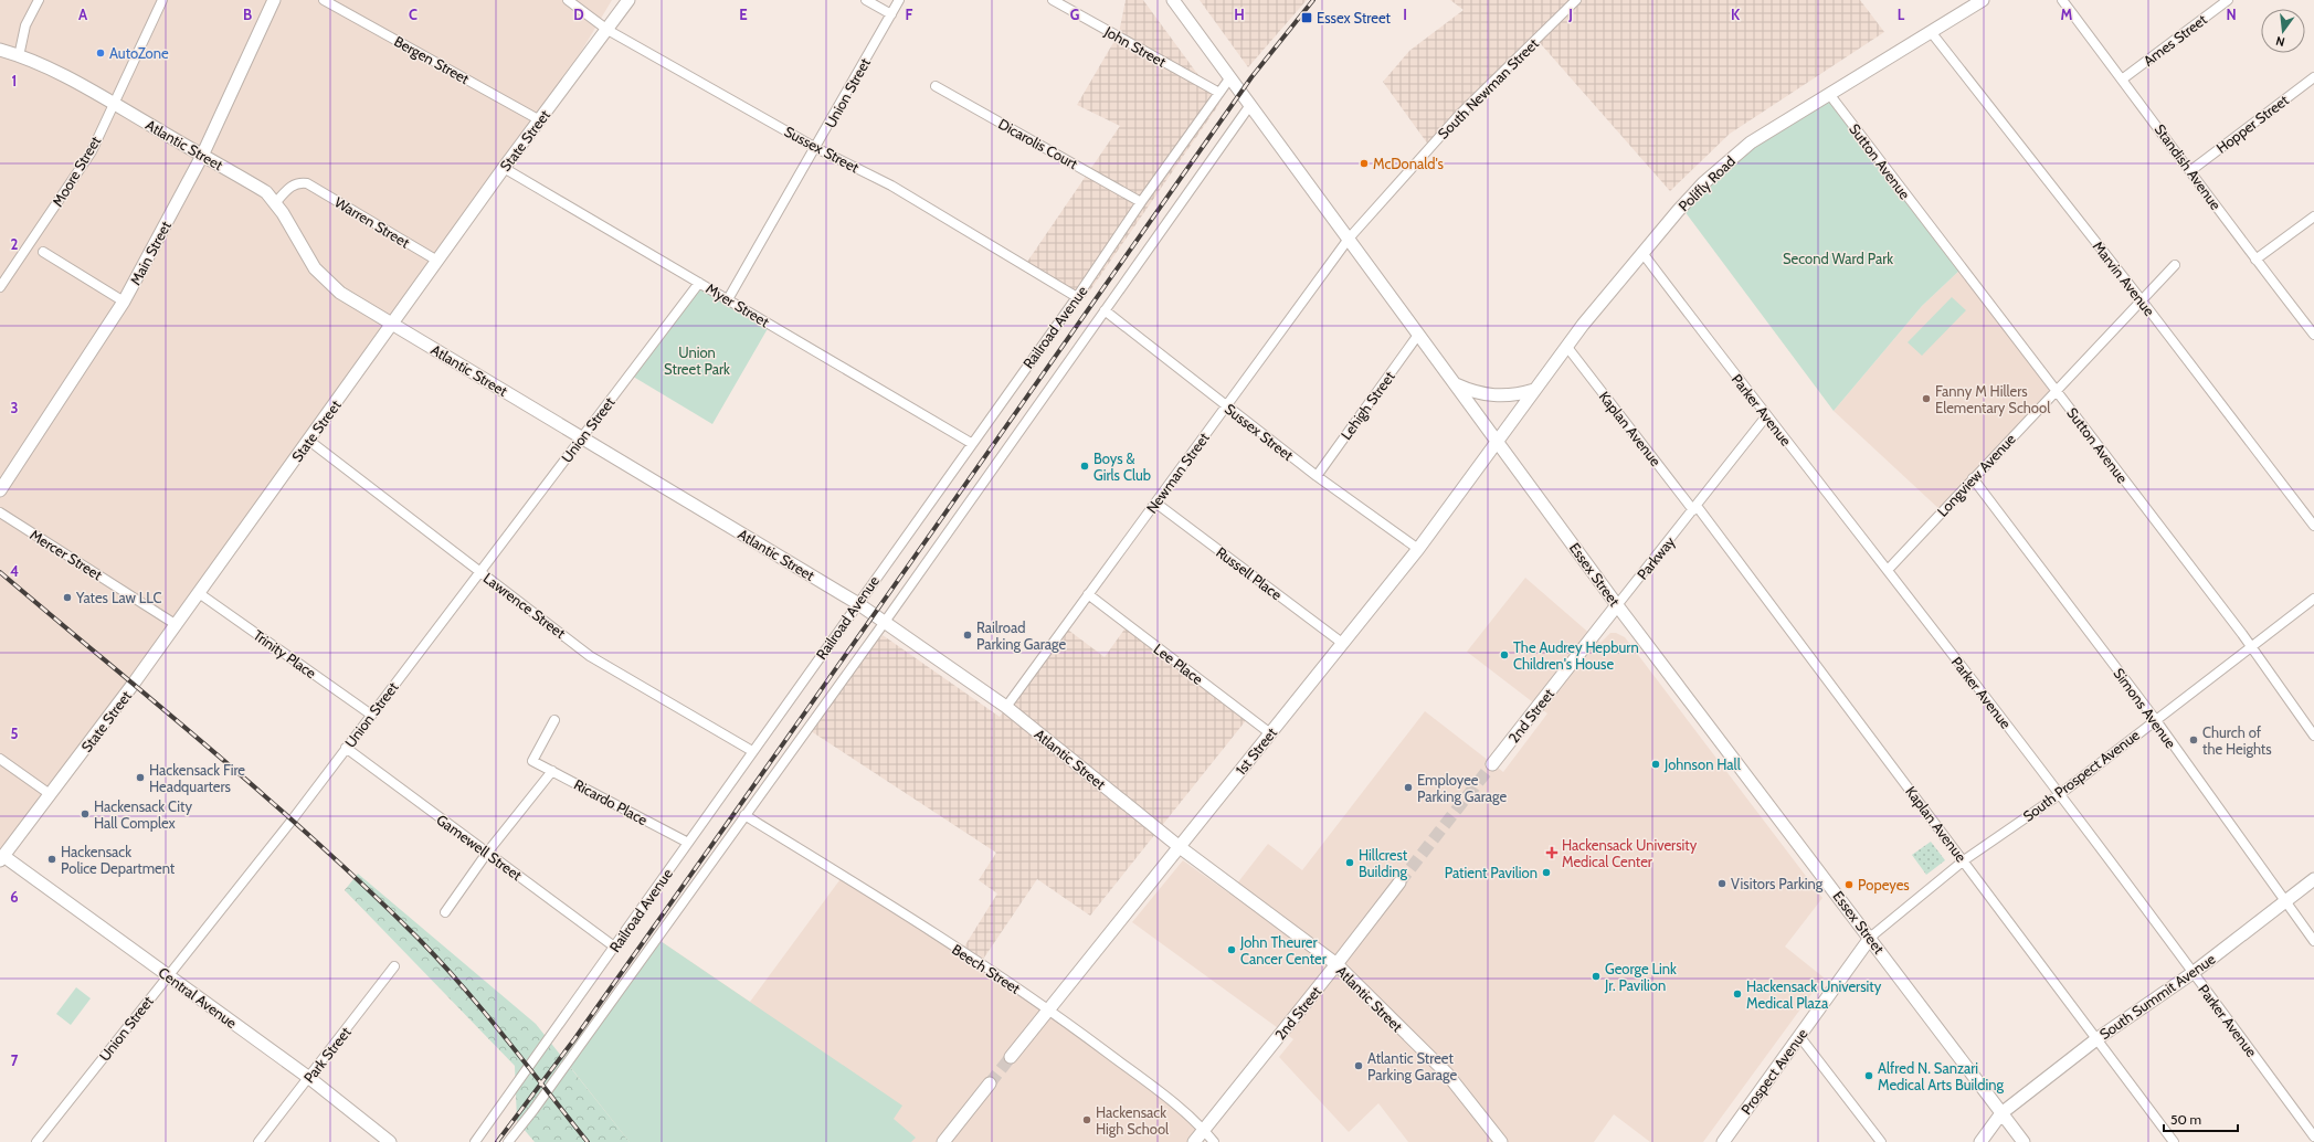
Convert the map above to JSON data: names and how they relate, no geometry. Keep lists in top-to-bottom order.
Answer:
{
  "streets": {
    "street": [
      "Ames Street",
      "John Street",
      "Bergen Street",
      "South Newman Street",
      "Union Street",
      "Hopper Street",
      "State Street",
      "Dicarolis Court",
      "Atlantic Street",
      "Sussex Street",
      "Sutton Avenue",
      "Standish Avenue",
      "Moore Street",
      "Polifly Road",
      "Warren Street",
      "Main Street",
      "Marvin Avenue",
      "Myer Street",
      "Railroad Avenue",
      "Lehigh Street",
      "Parker Avenue",
      "Kaplan Avenue",
      "Newman Street",
      "Longview Avenue",
      "Mercer Street",
      "Parkway",
      "Russell Place",
      "Essex Street",
      "Lawrence Street",
      "Trinity Place",
      "Lee Place",
      "Simons Avenue",
      "2nd Street",
      "1st Street",
      "South Prospect Avenue",
      "Ricardo Place",
      "Gamewell Street",
      "Beech Street",
      "South Summit Avenue",
      "Central Avenue",
      "Park Street",
      "Prospect Avenue"
    ]
  },
  "crossings": [
    ["Ames Street", "Standish Avenue"],
    ["John Street", "Railroad Avenue"],
    ["Bergen Street", "State Street"],
    ["South Newman Street", "Newman Street"],
    ["South Newman Street", "Essex Street"],
    ["Union Street", "Atlantic Street"],
    ["Union Street", "Sussex Street"],
    ["Union Street", "Myer Street"],
    ["Union Street", "Lawrence Street"],
    ["Union Street", "Trinity Place"],
    ["Union Street", "Gamewell Street"],
    ["Union Street", "Central Avenue"],
    ["Hopper Street", "Standish Avenue"],
    ["State Street", "Atlantic Street"],
    ["State Street", "Sussex Street"],
    ["State Street", "Warren Street"],
    ["State Street", "Myer Street"],
    ["State Street", "Mercer Street"],
    ["State Street", "Lawrence Street"],
    ["State Street", "Trinity Place"],
    ["State Street", "Central Avenue"],
    ["Dicarolis Court", "Railroad Avenue"],
    ["Atlantic Street", "Moore Street"],
    ["Atlantic Street", "Warren Street"],
    ["Atlantic Street", "Main Street"],
    ["Atlantic Street", "Railroad Avenue"],
    ["Atlantic Street", "Newman Street"],
    ["Atlantic Street", "2nd Street"],
    ["Atlantic Street", "1st Street"],
    ["Sussex Street", "Railroad Avenue"],
    ["Sussex Street", "Lehigh Street"],
    ["Sussex Street", "Newman Street"],
    ["Sussex Street", "1st Street"],
    ["Sutton Avenue", "Polifly Road"],
    ["Sutton Avenue", "Longview Avenue"],
    ["Sutton Avenue", "South Prospect Avenue"],
    ["Polifly Road", "Marvin Avenue"],
    ["Polifly Road", "Parker Avenue"],
    ["Polifly Road", "Kaplan Avenue"],
    ["Polifly Road", "Essex Street"],
    ["Polifly Road", "1st Street"],
    ["Marvin Avenue", "Longview Avenue"],
    ["Myer Street", "Railroad Avenue"],
    ["Railroad Avenue", "Essex Street"],
    ["Railroad Avenue", "Lawrence Street"],
    ["Railroad Avenue", "Ricardo Place"],
    ["Railroad Avenue", "Gamewell Street"],
    ["Railroad Avenue", "Beech Street"],
    ["Lehigh Street", "Essex Street"],
    ["Parker Avenue", "Longview Avenue"],
    ["Parker Avenue", "Parkway"],
    ["Parker Avenue", "South Prospect Avenue"],
    ["Parker Avenue", "South Summit Avenue"],
    ["Kaplan Avenue", "Parkway"],
    ["Kaplan Avenue", "South Prospect Avenue"],
    ["Kaplan Avenue", "South Summit Avenue"],
    ["Newman Street", "Russell Place"],
    ["Newman Street", "Essex Street"],
    ["Newman Street", "Lee Place"],
    ["Longview Avenue", "Simons Avenue"],
    ["Parkway", "Essex Street"],
    ["Parkway", "2nd Street"],
    ["Russell Place", "1st Street"],
    ["Essex Street", "2nd Street"],
    ["Essex Street", "1st Street"],
    ["Essex Street", "South Prospect Avenue"],
    ["Essex Street", "South Summit Avenue"],
    ["Essex Street", "Prospect Avenue"],
    ["Lee Place", "1st Street"],
    ["Simons Avenue", "South Prospect Avenue"],
    ["Simons Avenue", "South Summit Avenue"],
    ["2nd Street", "Beech Street"],
    ["1st Street", "Beech Street"],
    ["South Prospect Avenue", "Prospect Avenue"],
    ["Central Avenue", "Park Street"]
  ],
  "parks": ["Second Ward Park", "Union Street Park"],
  "places": {
    "transit": ["Essex Street"],
    "other": [
      "AutoZone",
      "McDonald's",
      "Fanny M Hillers Elementary School",
      "Boys & Girls Club",
      "Yates Law LLC",
      "Railroad Parking Garage",
      "The Audrey Hepburn Children's House",
      "Church of the Heights",
      "Johnson Hall",
      "Hackensack Fire Headquarters",
      "Employee Parking Garage",
      "Hackensack City Hall Complex",
      "Hackensack Police Department",
      "Hillcrest Building",
      "Patient Pavilion",
      "Visitors Parking",
      "Popeyes",
      "John Theurer Cancer Center",
      "George Link Jr. Pavilion",
      "Hackensack University Medical Plaza",
      "Atlantic Street Parking Garage",
      "Alfred N. Sanzari Medical Arts Building",
      "Hackensack High School"
    ],
    "health": ["Hackensack University Medical Center"]
  },
  "scale_bar": "50 m",
  "north": "bottom",
  "grid": {
    "columns": [
      "A",
      "B",
      "C",
      "D",
      "E",
      "F",
      "G",
      "H",
      "I",
      "J",
      "K",
      "L",
      "M",
      "N"
    ],
    "rows": [
      "1",
      "2",
      "3",
      "4",
      "5",
      "6",
      "7"
    ]
  }
}
